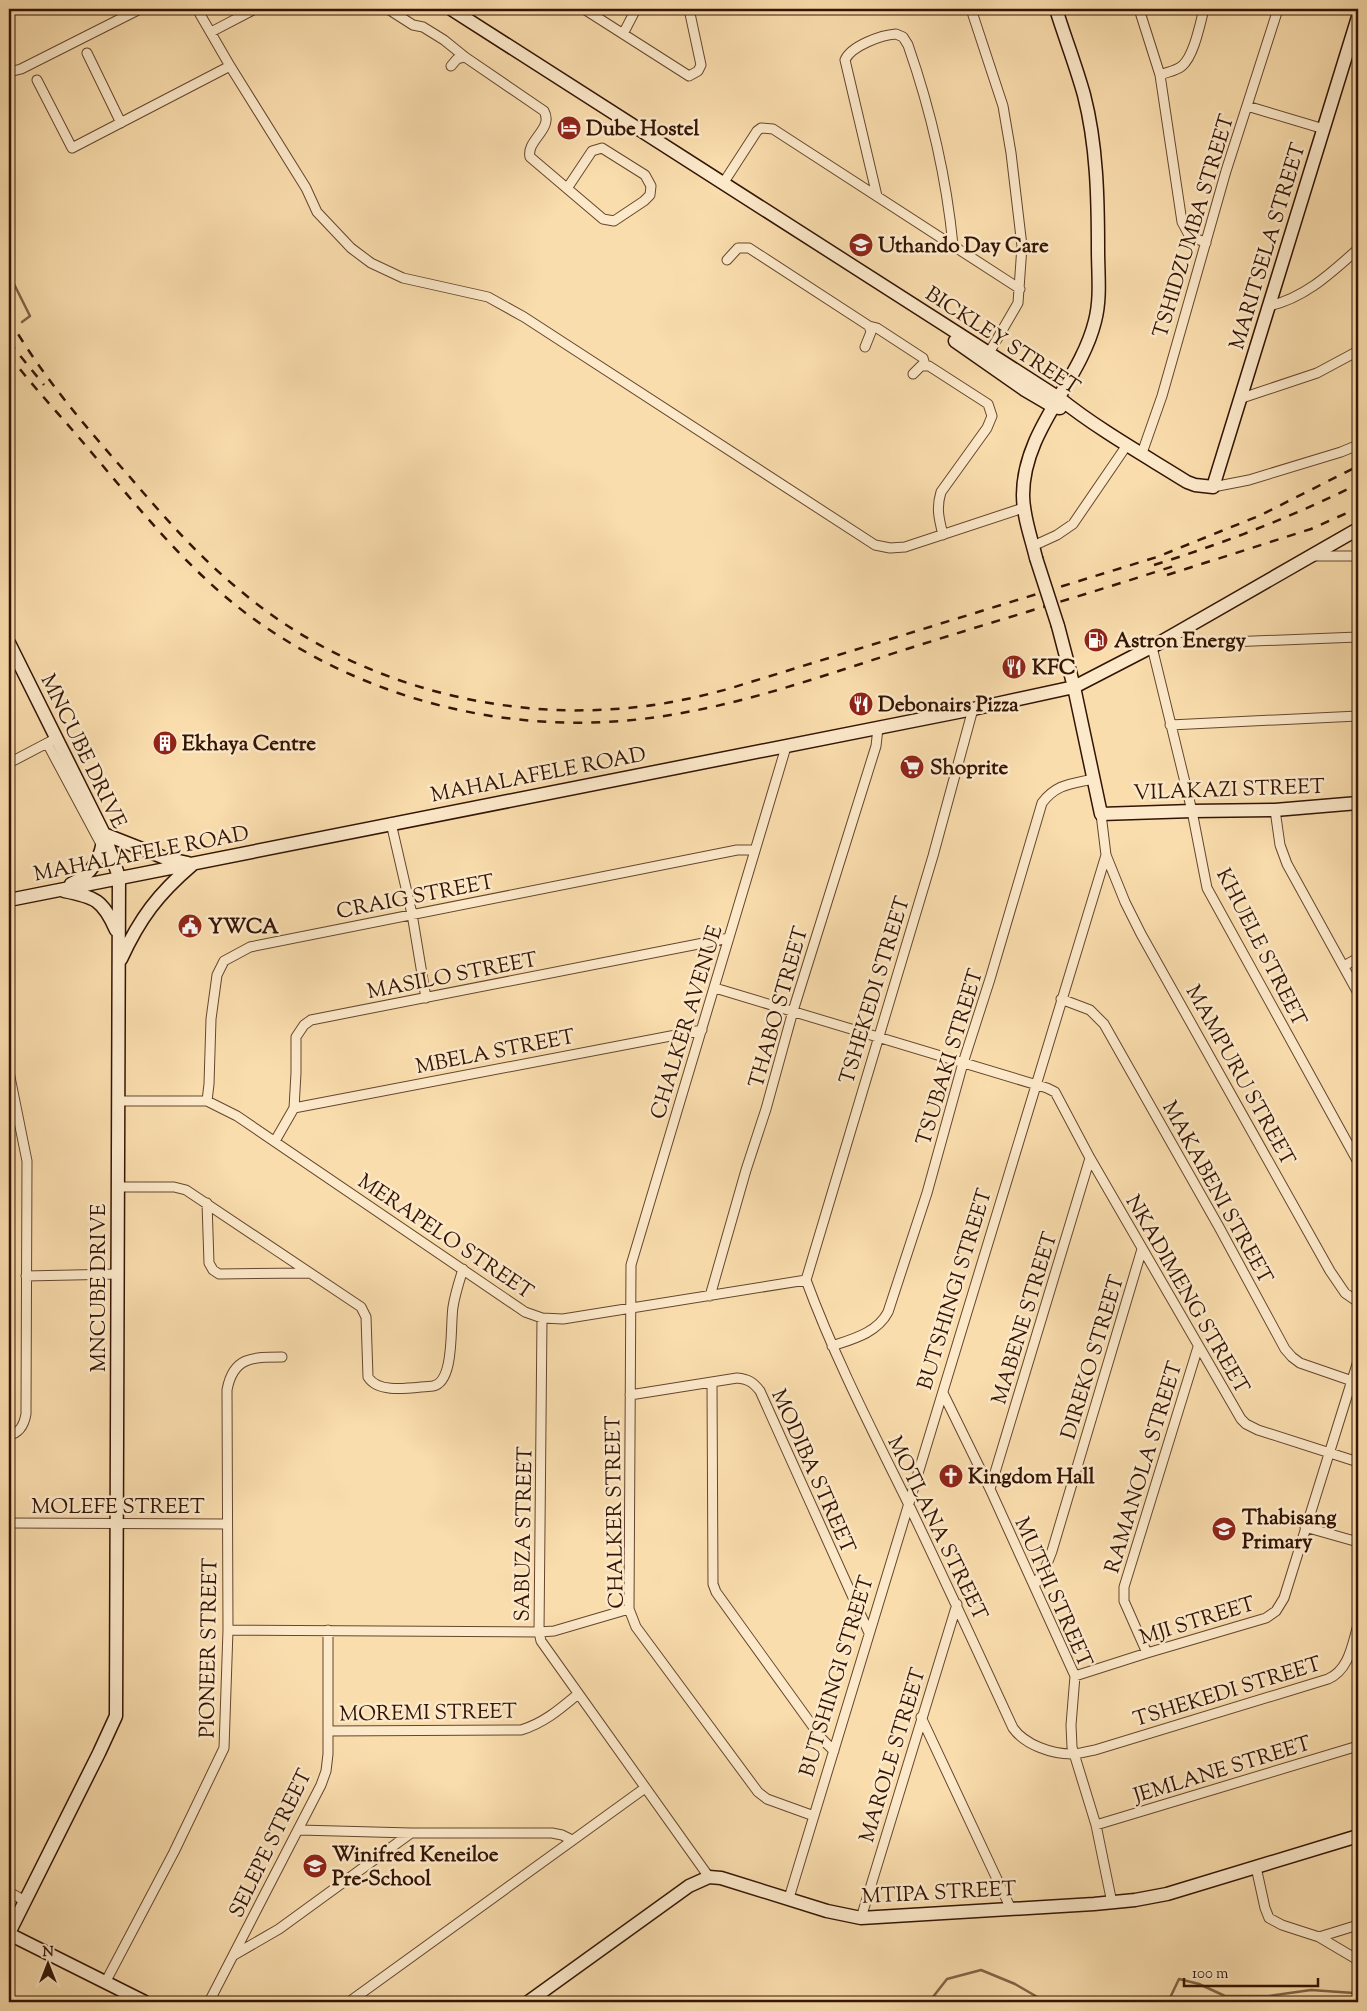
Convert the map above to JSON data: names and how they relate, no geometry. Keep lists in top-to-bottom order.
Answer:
{
  "streets": {
    "street": [
      "TSHIDZUMBA STREET",
      "MARITSELA STREET",
      "BICKLEY STREET",
      "MNCUBE DRIVE",
      "MAHALAFELE ROAD",
      "VILAKAZI STREET",
      "CRAIG STREET",
      "KHUELE STREET",
      "MASILO STREET",
      "TSHEKEDI STREET",
      "THABO STREET",
      "CHALKER AVENUE",
      "MBELA STREET",
      "TSUBAKI STREET",
      "MAMPURU STREET",
      "MAKABENI STREET",
      "MERAPELO STREET",
      "BUTSHINGI STREET",
      "NKADIMENG STREET",
      "MABENE STREET",
      "DIREKO STREET",
      "RAMANOLA STREET",
      "MODIBA STREET",
      "MOLEFE STREET",
      "CHALKER STREET",
      "MOTLANA STREET",
      "SABUZA STREET",
      "MUTHI STREET",
      "MJI STREET",
      "PIONEER STREET",
      "MOREMI STREET",
      "MAROLE STREET",
      "JEMLANE STREET",
      "SELEPE STREET",
      "MTIPA STREET"
    ]
  },
  "crossings": [
    ["TSHIDZUMBA STREET", "BICKLEY STREET"],
    ["MARITSELA STREET", "BICKLEY STREET"],
    ["BICKLEY STREET", "BUTSHINGI STREET"],
    ["MNCUBE DRIVE", "MAHALAFELE ROAD"],
    ["MNCUBE DRIVE", "MERAPELO STREET"],
    ["MNCUBE DRIVE", "MOLEFE STREET"],
    ["MAHALAFELE ROAD", "KHUELE STREET"],
    ["MAHALAFELE ROAD", "TSHEKEDI STREET"],
    ["MAHALAFELE ROAD", "THABO STREET"],
    ["MAHALAFELE ROAD", "CHALKER AVENUE"],
    ["MAHALAFELE ROAD", "BUTSHINGI STREET"],
    ["VILAKAZI STREET", "KHUELE STREET"],
    ["VILAKAZI STREET", "BUTSHINGI STREET"],
    ["CRAIG STREET", "CHALKER AVENUE"],
    ["CRAIG STREET", "MERAPELO STREET"],
    ["MASILO STREET", "CHALKER AVENUE"],
    ["MASILO STREET", "MBELA STREET"],
    ["MASILO STREET", "MERAPELO STREET"],
    ["TSHEKEDI STREET", "MERAPELO STREET"],
    ["TSHEKEDI STREET", "NKADIMENG STREET"],
    ["TSHEKEDI STREET", "MOTLANA STREET"],
    ["TSHEKEDI STREET", "MUTHI STREET"],
    ["THABO STREET", "MERAPELO STREET"],
    ["THABO STREET", "NKADIMENG STREET"],
    ["CHALKER AVENUE", "MBELA STREET"],
    ["CHALKER AVENUE", "MERAPELO STREET"],
    ["CHALKER AVENUE", "NKADIMENG STREET"],
    ["CHALKER AVENUE", "CHALKER STREET"],
    ["TSUBAKI STREET", "BUTSHINGI STREET"],
    ["TSUBAKI STREET", "NKADIMENG STREET"],
    ["TSUBAKI STREET", "MOTLANA STREET"],
    ["MAMPURU STREET", "BUTSHINGI STREET"],
    ["MAKABENI STREET", "BUTSHINGI STREET"],
    ["MAKABENI STREET", "MJI STREET"],
    ["MERAPELO STREET", "CHALKER STREET"],
    ["MERAPELO STREET", "MOTLANA STREET"],
    ["MERAPELO STREET", "SABUZA STREET"],
    ["BUTSHINGI STREET", "NKADIMENG STREET"],
    ["BUTSHINGI STREET", "MODIBA STREET"],
    ["BUTSHINGI STREET", "CHALKER STREET"],
    ["BUTSHINGI STREET", "MOTLANA STREET"],
    ["BUTSHINGI STREET", "MUTHI STREET"],
    ["BUTSHINGI STREET", "MTIPA STREET"],
    ["NKADIMENG STREET", "MABENE STREET"],
    ["NKADIMENG STREET", "DIREKO STREET"],
    ["NKADIMENG STREET", "RAMANOLA STREET"],
    ["NKADIMENG STREET", "MJI STREET"],
    ["MABENE STREET", "MUTHI STREET"],
    ["DIREKO STREET", "MUTHI STREET"],
    ["RAMANOLA STREET", "MJI STREET"],
    ["MODIBA STREET", "CHALKER STREET"],
    ["MOLEFE STREET", "PIONEER STREET"],
    ["MOTLANA STREET", "MUTHI STREET"],
    ["MOTLANA STREET", "MAROLE STREET"],
    ["SABUZA STREET", "MOREMI STREET"],
    ["SABUZA STREET", "MTIPA STREET"],
    ["MUTHI STREET", "MJI STREET"],
    ["MUTHI STREET", "JEMLANE STREET"],
    ["MUTHI STREET", "MTIPA STREET"],
    ["MOREMI STREET", "SELEPE STREET"],
    ["MAROLE STREET", "MTIPA STREET"]
  ],
  "places": {
    "hotel": ["Dube Hostel"],
    "school or university": ["Uthando Day Care", "Thabisang Primary", "Winifred Keneiloe Pre-School"],
    "fuel station": ["Astron Energy"],
    "restaurant": ["KFC", "Debonairs Pizza"],
    "building": ["Ekhaya Centre"],
    "supermarket": ["Shoprite"],
    "public building": ["YWCA"],
    "church": ["Kingdom Hall"]
  },
  "scale_bar": "100 m",
  "north": "top"
}
